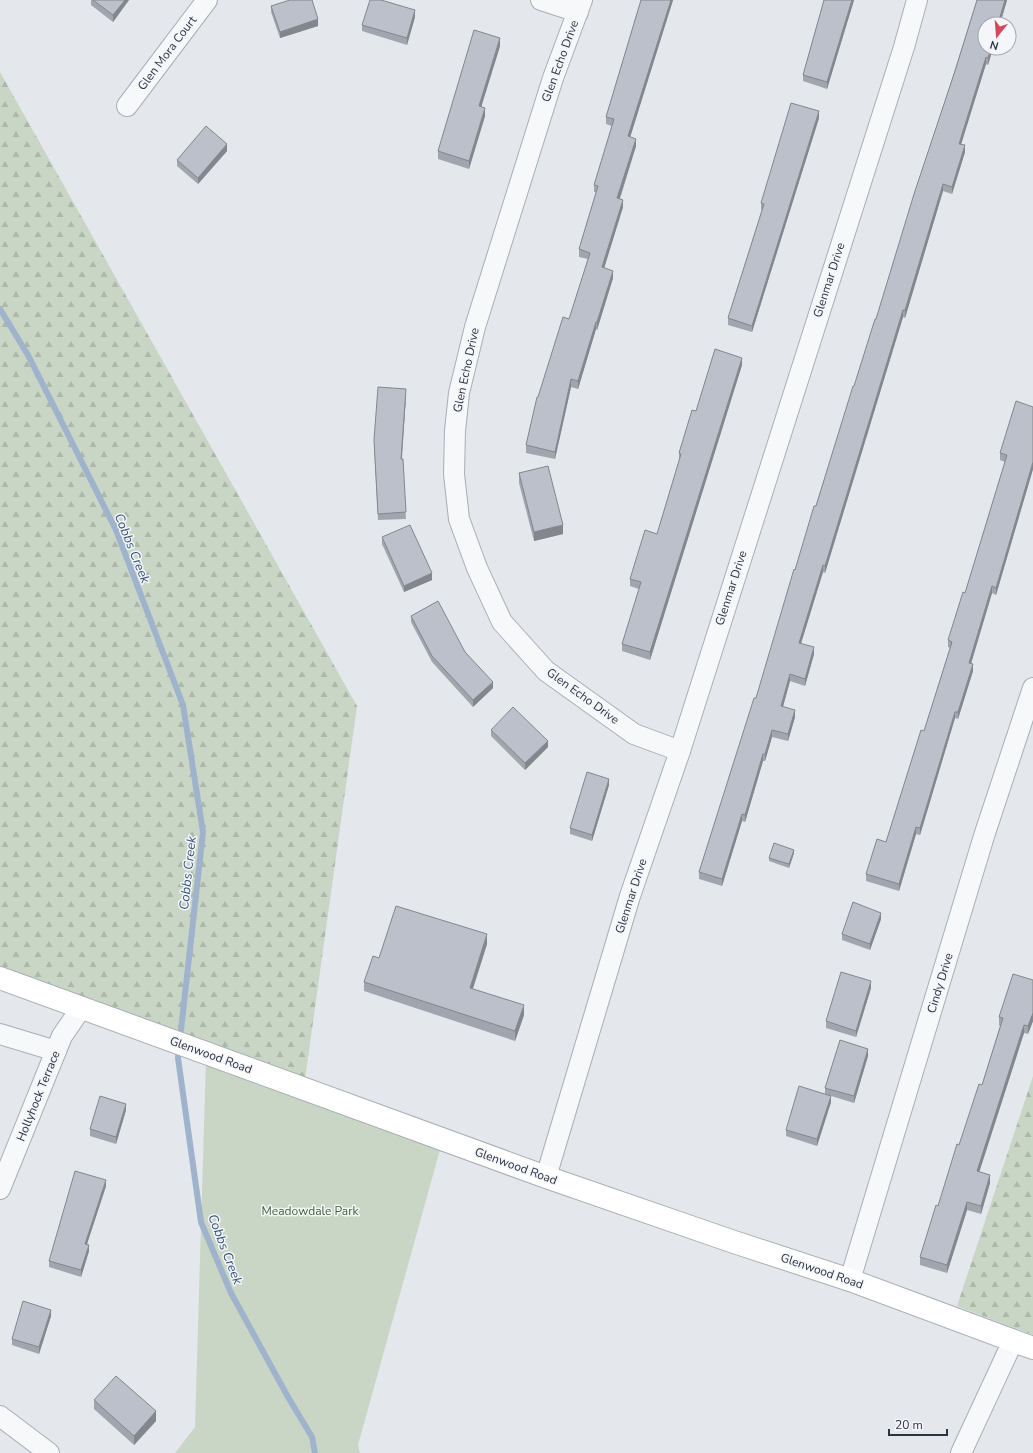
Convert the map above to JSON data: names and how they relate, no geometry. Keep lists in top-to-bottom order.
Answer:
{
  "streets": {
    "main road": ["Glenwood Road"],
    "street": [
      "Glen Mora Court",
      "Glen Echo Drive",
      "Glenmar Drive",
      "Cindy Drive",
      "Hollyhock Terrace"
    ]
  },
  "crossings": [
    ["Glen Echo Drive", "Glenmar Drive"],
    ["Glenmar Drive", "Glenwood Road"],
    ["Cindy Drive", "Glenwood Road"],
    ["Glenwood Road", "Hollyhock Terrace"]
  ],
  "water": ["Cobbs Creek"],
  "parks": ["Meadowdale Park"],
  "scale_bar": "20 m",
  "north": "bottom"
}
